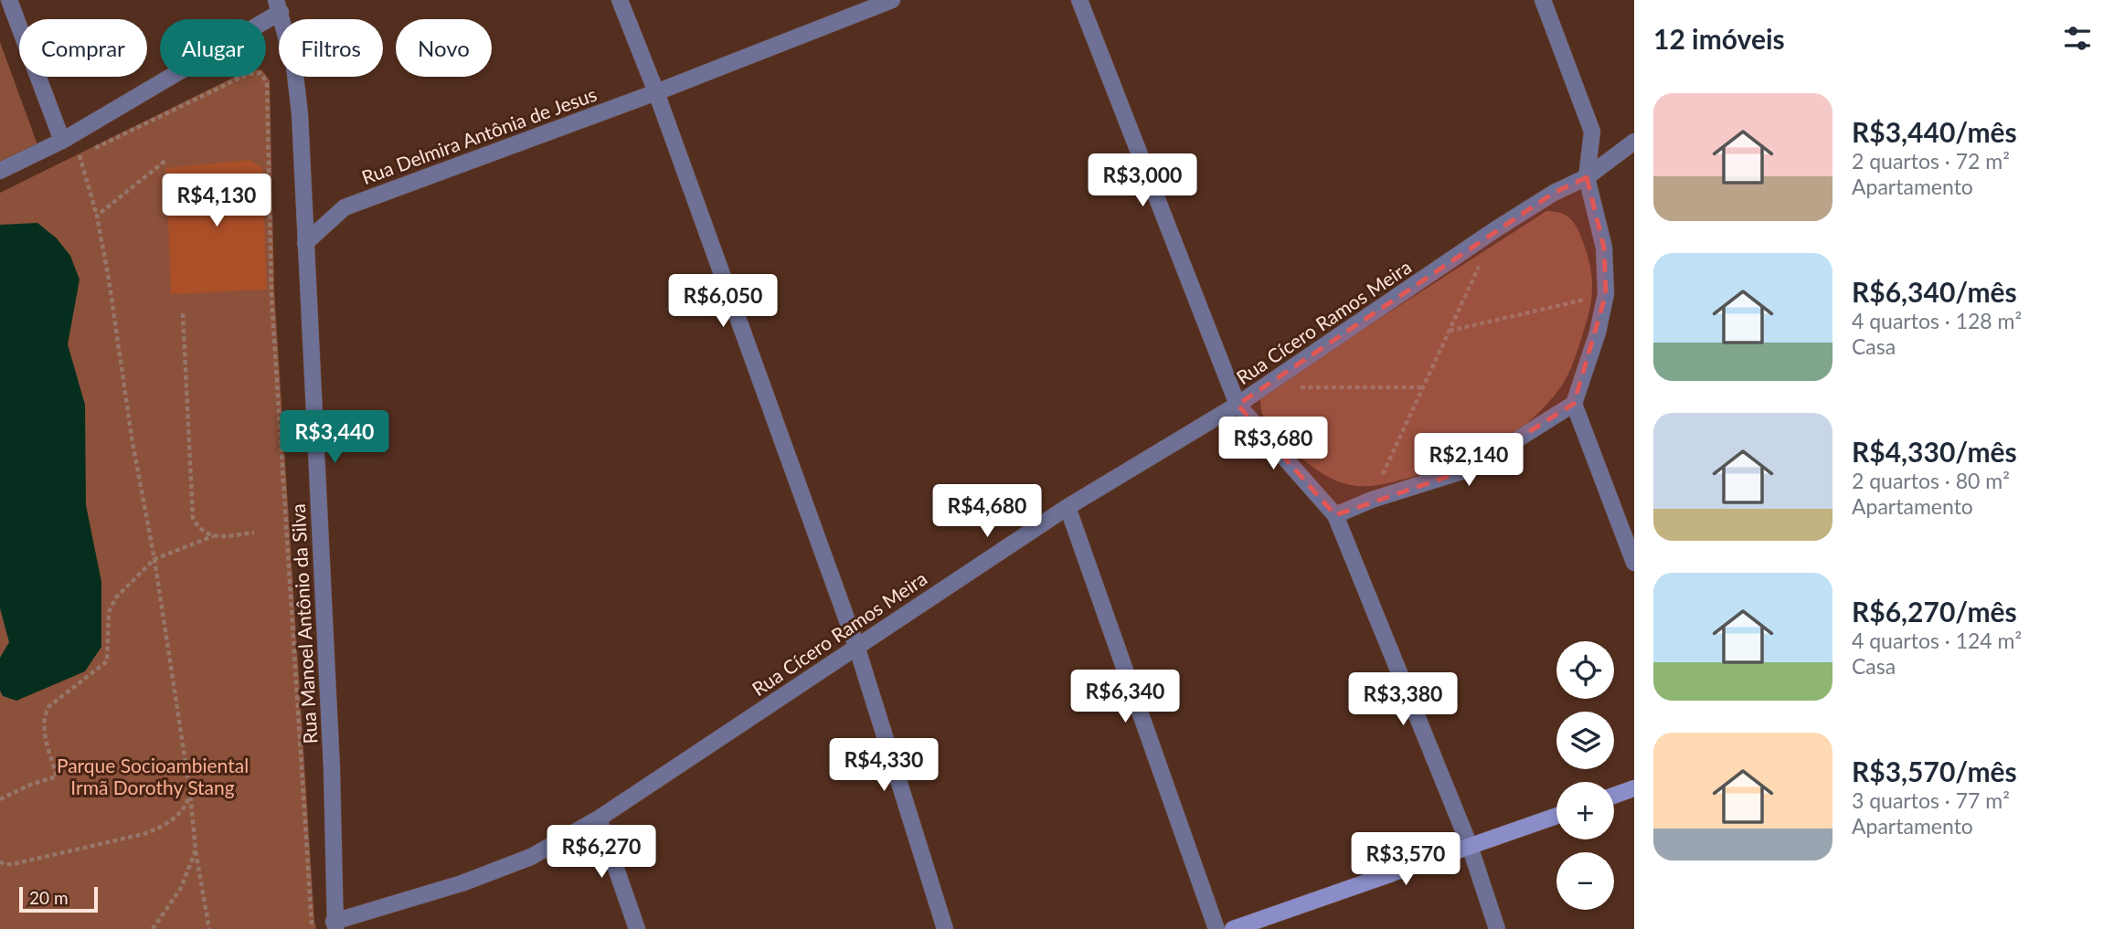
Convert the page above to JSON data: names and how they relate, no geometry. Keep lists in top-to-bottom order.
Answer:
{
  "streets": {
    "street": ["Rua Delmira Antônia de Jesus", "Rua Cícero Ramos Meira", "Rua Manoel Antônio da Silva"]
  },
  "crossings": [
    ["Rua Delmira Antônia de Jesus", "Rua Manoel Antônio da Silva"],
    ["Rua Cícero Ramos Meira", "Rua Manoel Antônio da Silva"]
  ],
  "parks": ["Parque Socioambiental Irmã Dorothy Stang"],
  "scale_bar": "20 m",
  "page": {
    "heading": "12 imóveis",
    "chip": [
      "Comprar",
      "Alugar",
      "Filtros",
      "Novo"
    ],
    "list": [
      {
        "name": "R$3,440/mês",
        "note": "2 quartos · 72 m² · Apartamento"
      },
      {
        "name": "R$6,340/mês",
        "note": "4 quartos · 128 m² · Casa"
      },
      {
        "name": "R$4,330/mês",
        "note": "2 quartos · 80 m² · Apartamento"
      },
      {
        "name": "R$6,270/mês",
        "note": "4 quartos · 124 m² · Casa"
      },
      {
        "name": "R$3,570/mês",
        "note": "3 quartos · 77 m² · Apartamento"
      }
    ],
    "price": [
      "R$3,000",
      "R$4,130",
      "R$6,050",
      "R$3,440",
      "R$3,680",
      "R$2,140",
      "R$4,680",
      "R$6,340",
      "R$3,380",
      "R$4,330",
      "R$6,270",
      "R$3,570"
    ],
    "map_buttons": ["+", "−"],
    "scale": "20 m"
  }
}
